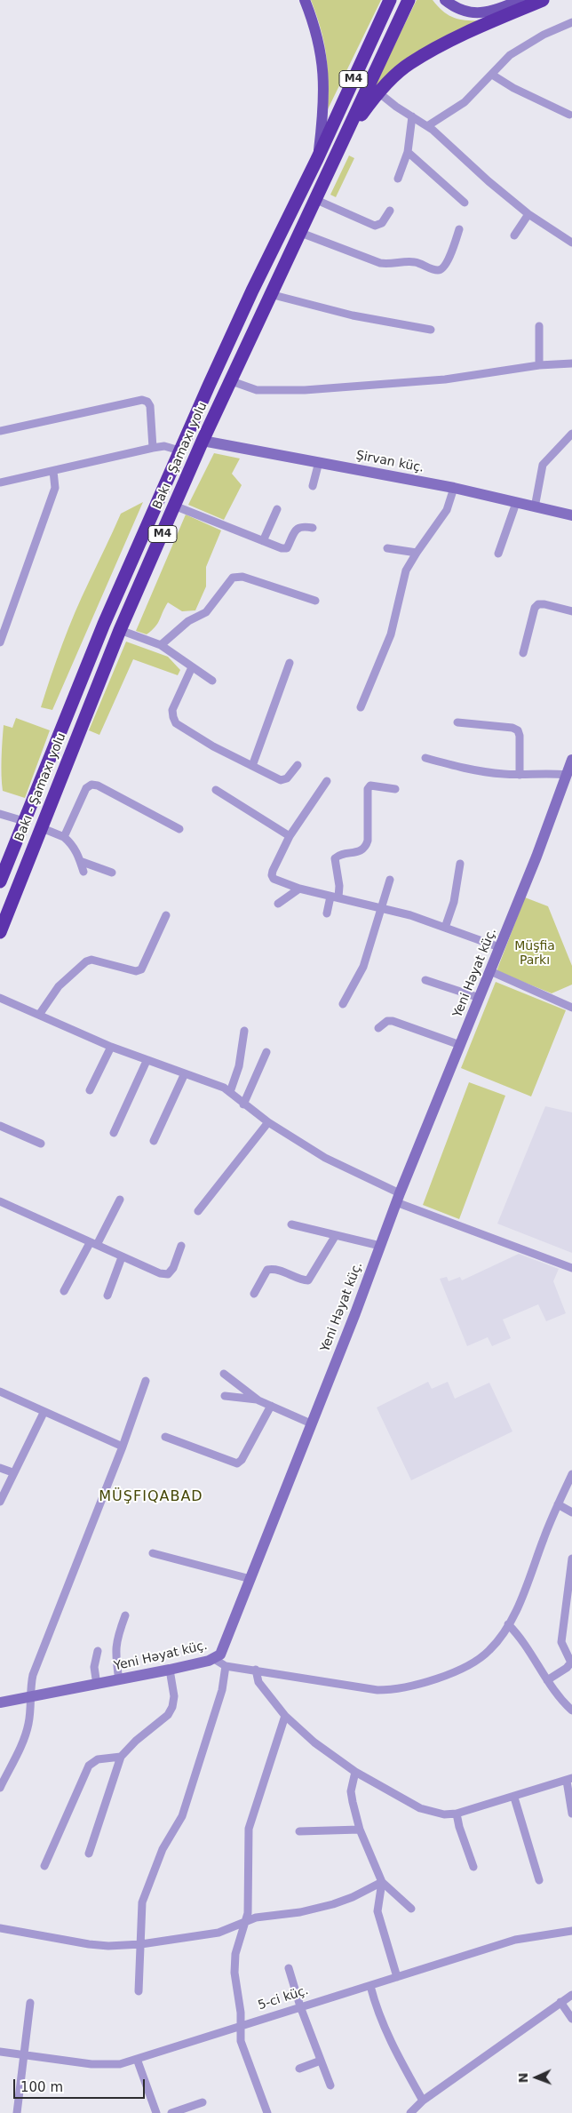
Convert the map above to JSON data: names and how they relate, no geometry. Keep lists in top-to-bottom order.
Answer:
{
  "streets": {
    "highway": ["M4", "Bakı - Şamaxı yolu"],
    "street": ["Şirvan küç.", "Yeni Həyat küç.", "5-ci küç."]
  },
  "crossings": [
    ["Bakı - Şamaxı yolu", "Şirvan küç."]
  ],
  "districts": ["MÜŞFIQABAD"],
  "parks": ["Müşfia Parkı"],
  "scale_bar": "100 m",
  "north": "left"
}
